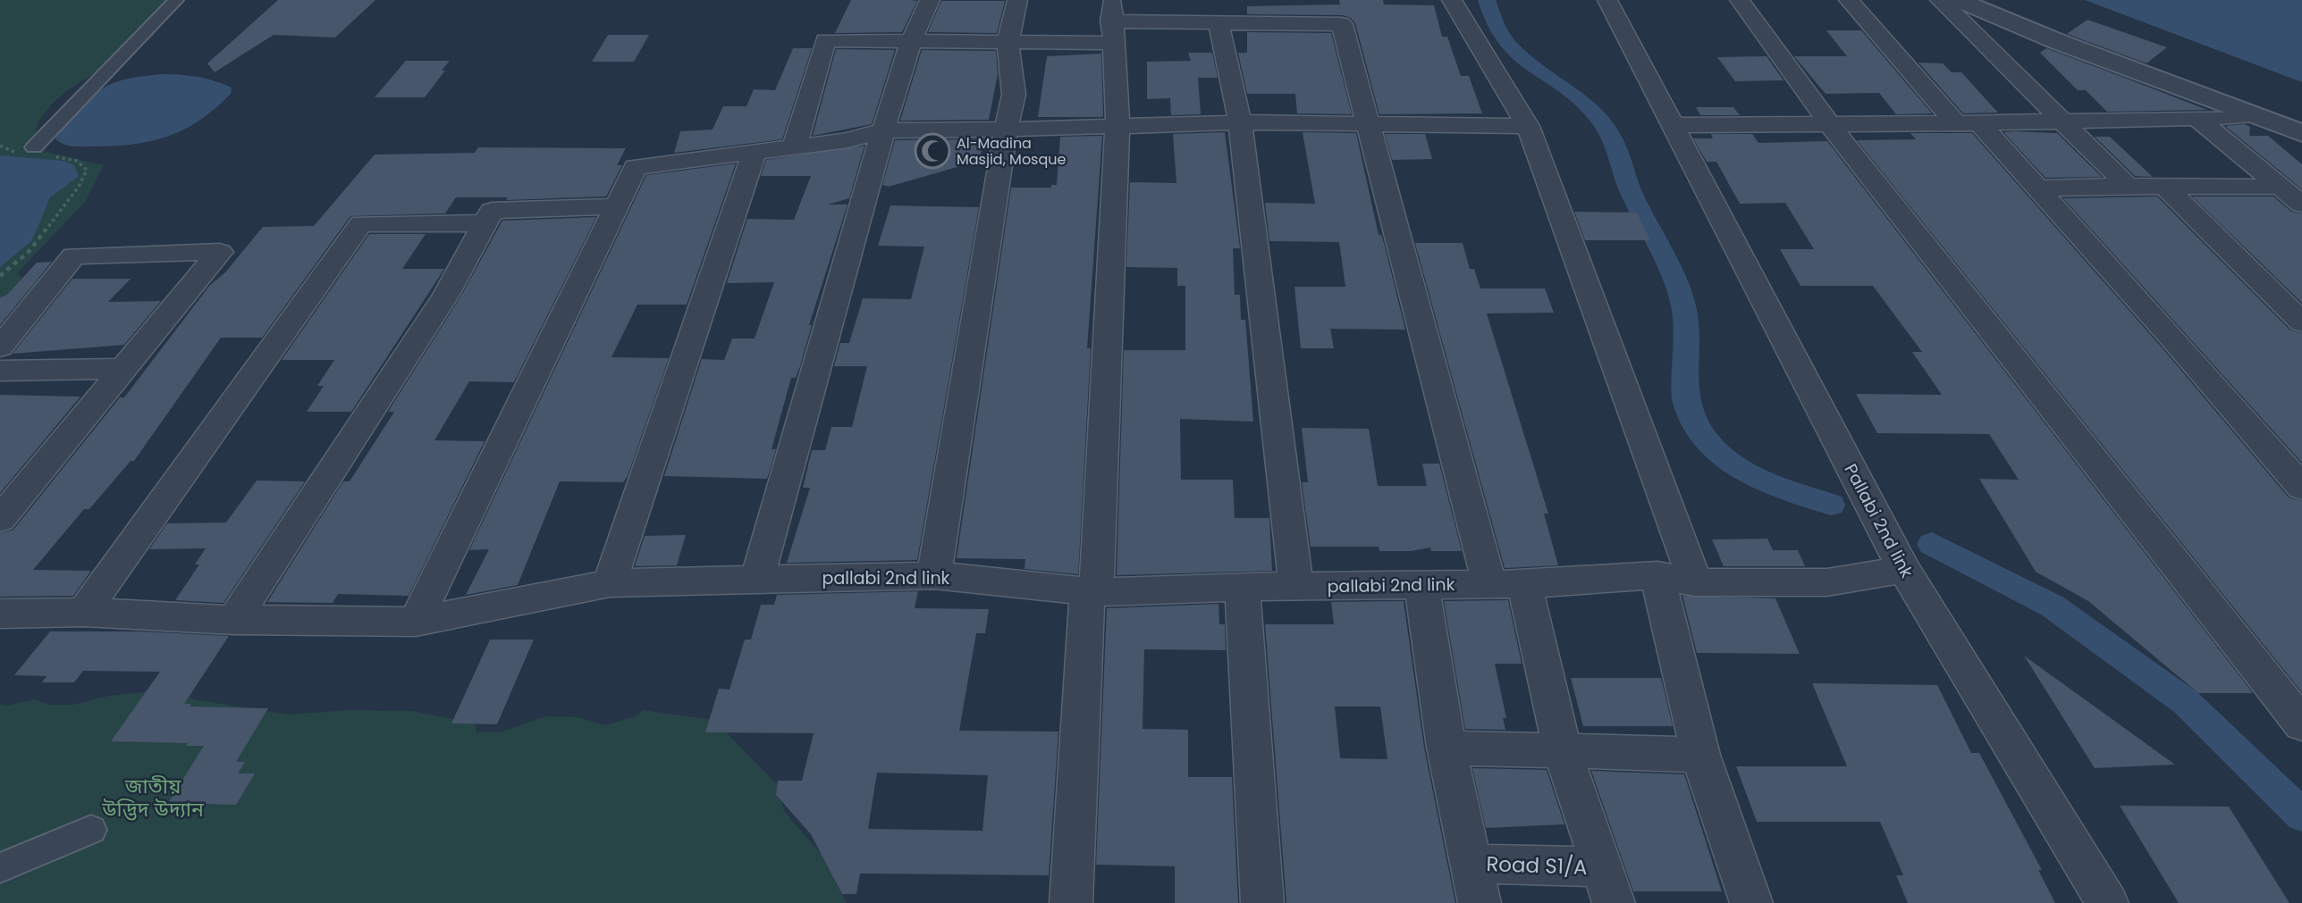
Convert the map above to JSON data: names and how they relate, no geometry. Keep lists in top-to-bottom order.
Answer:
{
  "streets": {
    "street": ["Pallabi 2nd link", "pallabi 2nd link", "Road S1/A"]
  },
  "crossings": [
    ["Pallabi 2nd link", "pallabi 2nd link"]
  ],
  "parks": ["জাতীয় উদ্ভিদ উদ্যান"],
  "places": {
    "mosque": ["Al-Madina Masjid, Mosque"]
  }
}
